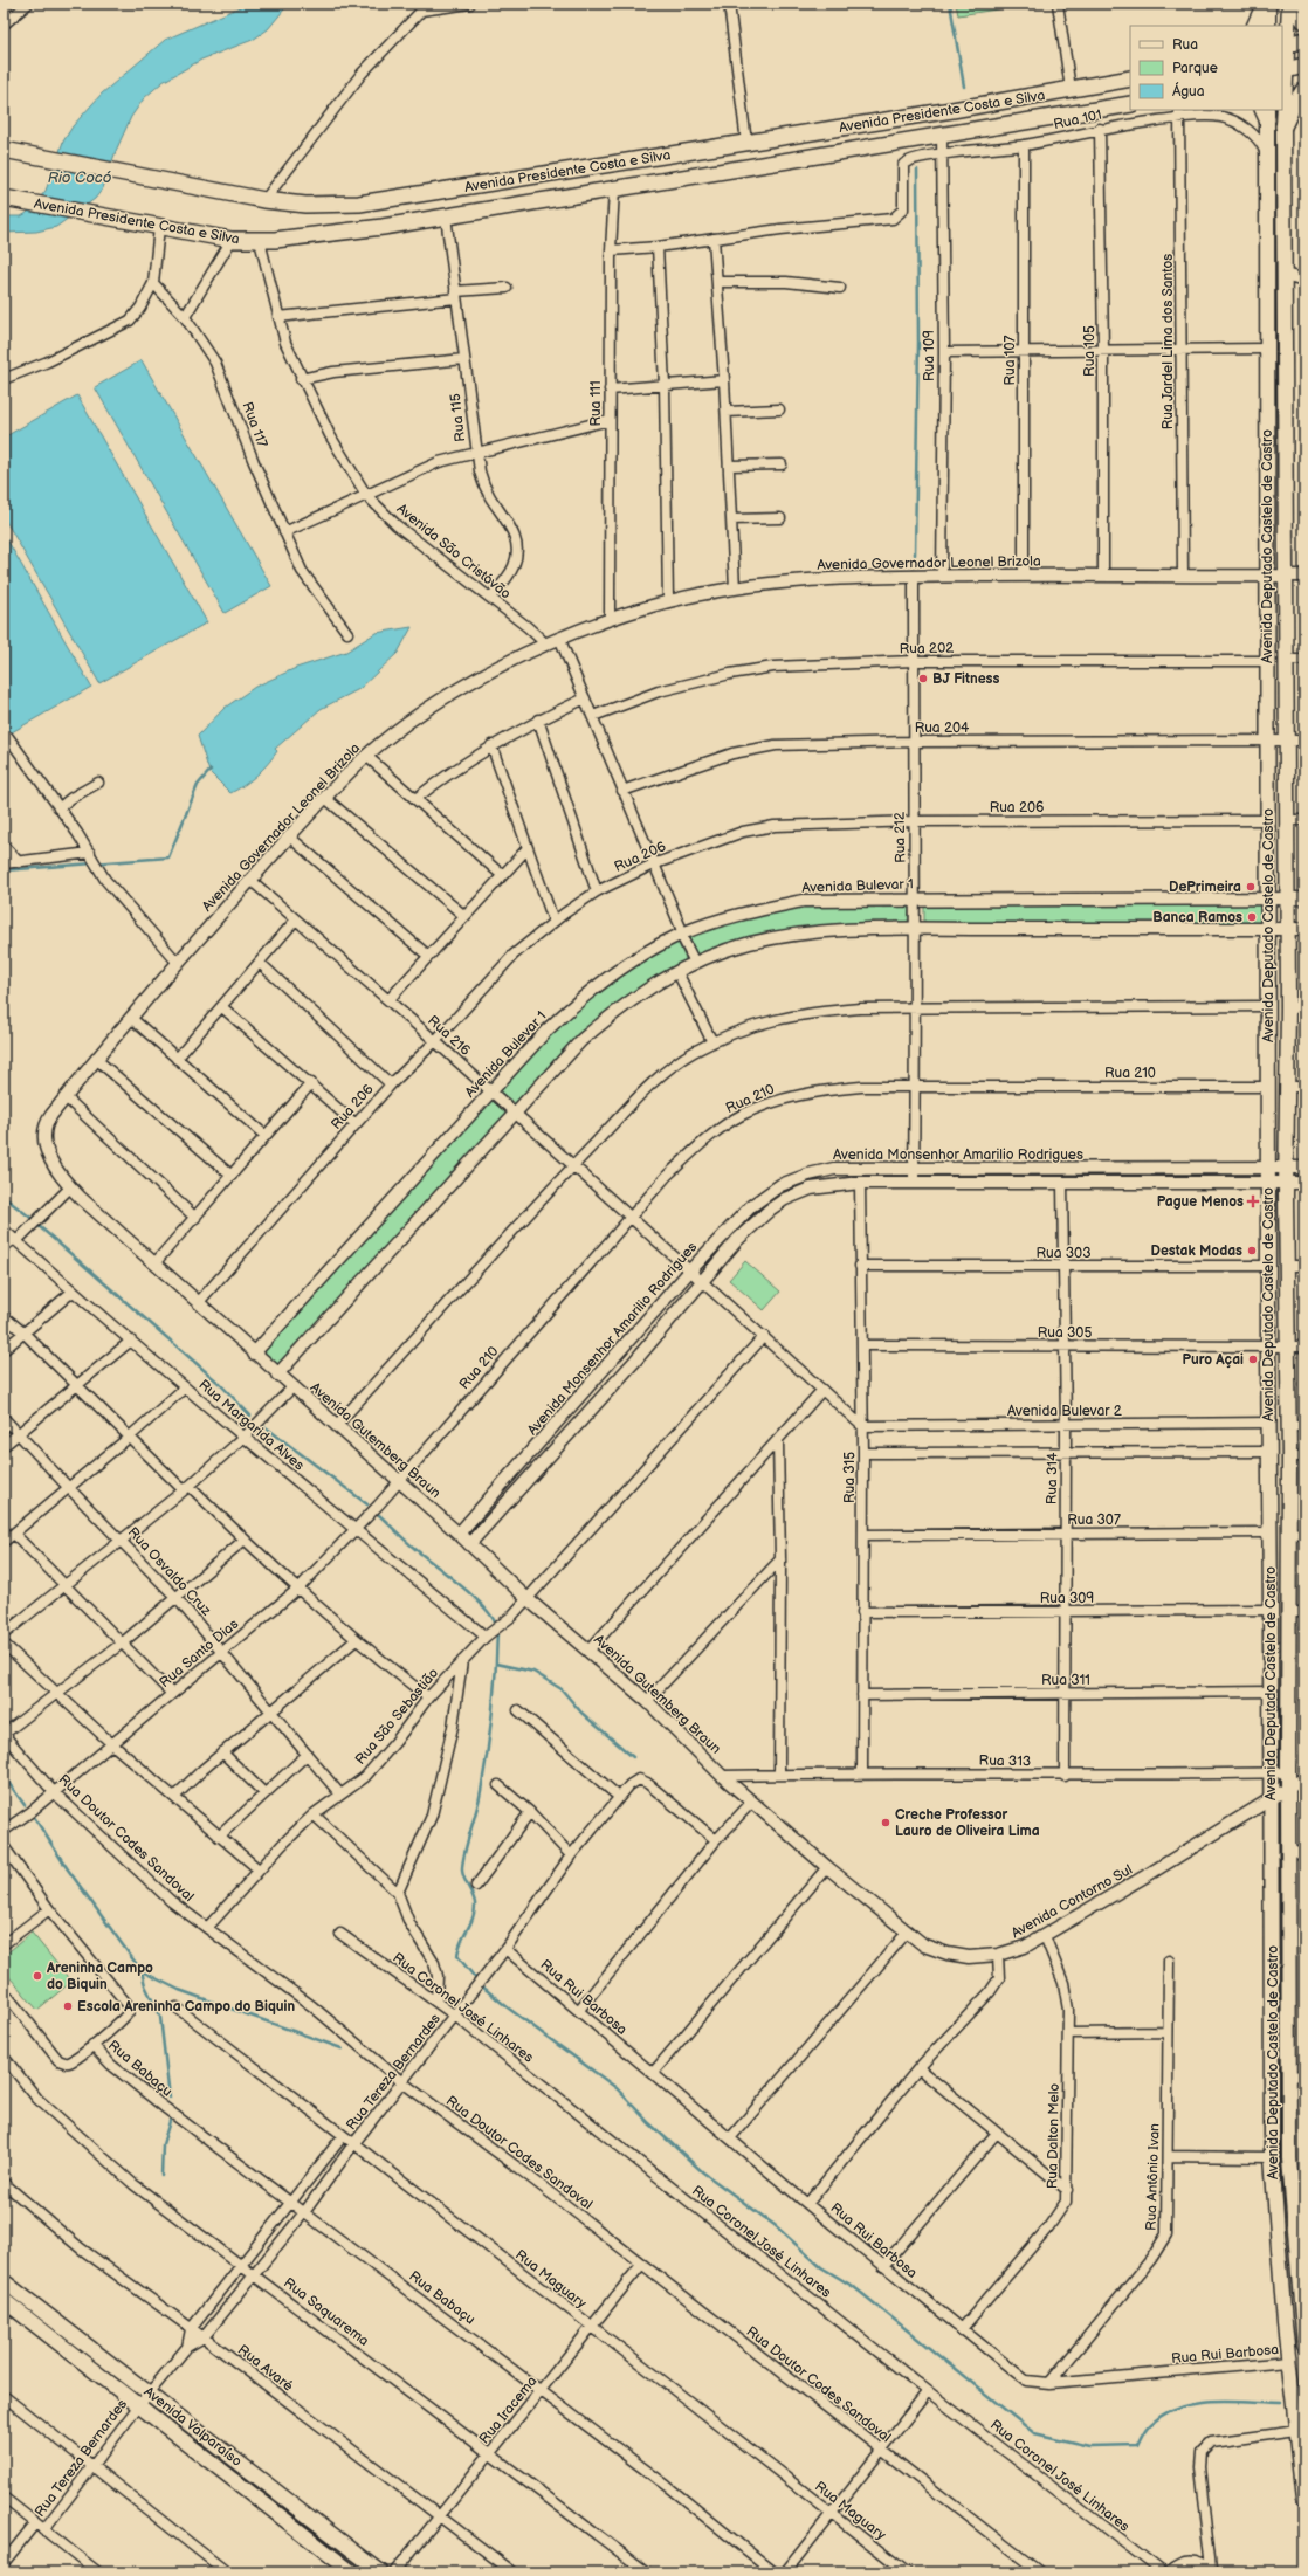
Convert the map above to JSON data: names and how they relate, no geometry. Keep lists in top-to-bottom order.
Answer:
{
  "streets": {
    "main road": ["Avenida Presidente Costa e Silva", "Avenida Deputado Castelo de Castro", "Avenida Valparaíso"],
    "street": [
      "Rua 101",
      "Rua Jardel Lima dos Santos",
      "Rua 105",
      "Rua 109",
      "Rua 107",
      "Rua 111",
      "Rua 115",
      "Rua 117",
      "Avenida São Cristóvão",
      "Avenida Governador Leonel Brizola",
      "Rua 202",
      "Rua 204",
      "Rua 206",
      "Rua 212",
      "Avenida Bulevar 1",
      "Rua 216",
      "Rua 210",
      "Avenida Monsenhor Amarilio Rodrigues",
      "Rua 303",
      "Rua 305",
      "Avenida Bulevar 2",
      "Rua Margarida Alves",
      "Avenida Gutemberg Braun",
      "Rua 315",
      "Rua 314",
      "Rua 307",
      "Rua Osvaldo Cruz",
      "Rua 309",
      "Rua Santo Dias",
      "Rua 311",
      "Rua São Sebastião",
      "Rua 313",
      "Rua Doutor Codes Sandoval",
      "Avenida Contorno Sul",
      "Rua Rui Barbosa",
      "Rua Coronel José Linhares",
      "Rua Babaçu",
      "Rua Tereza Bernardes",
      "Rua Dalton Melo",
      "Rua Antônio Ivan",
      "Rua Maguary",
      "Rua Saquarema",
      "Rua Avaré",
      "Rua Iracema"
    ]
  },
  "crossings": [
    ["Avenida Presidente Costa e Silva", "Rua 109"],
    ["Avenida Presidente Costa e Silva", "Rua 111"],
    ["Avenida Presidente Costa e Silva", "Rua 115"],
    ["Avenida Presidente Costa e Silva", "Avenida São Cristóvão"],
    ["Rua 101", "Rua Jardel Lima dos Santos"],
    ["Rua 101", "Rua 105"],
    ["Rua 101", "Rua 109"],
    ["Rua 101", "Rua 107"],
    ["Rua 101", "Avenida Deputado Castelo de Castro"],
    ["Rua Jardel Lima dos Santos", "Avenida Governador Leonel Brizola"],
    ["Rua 105", "Avenida Governador Leonel Brizola"],
    ["Rua 109", "Avenida Governador Leonel Brizola"],
    ["Rua 107", "Avenida Governador Leonel Brizola"],
    ["Rua 111", "Avenida Governador Leonel Brizola"],
    ["Rua 115", "Avenida São Cristóvão"],
    ["Avenida Deputado Castelo de Castro", "Avenida Governador Leonel Brizola"],
    ["Avenida Deputado Castelo de Castro", "Rua 202"],
    ["Avenida Deputado Castelo de Castro", "Rua 204"],
    ["Avenida Deputado Castelo de Castro", "Rua 206"],
    ["Avenida Deputado Castelo de Castro", "Avenida Bulevar 1"],
    ["Avenida Deputado Castelo de Castro", "Rua 210"],
    ["Avenida Deputado Castelo de Castro", "Avenida Monsenhor Amarilio Rodrigues"],
    ["Avenida Deputado Castelo de Castro", "Rua 303"],
    ["Avenida Deputado Castelo de Castro", "Rua 305"],
    ["Avenida Deputado Castelo de Castro", "Avenida Bulevar 2"],
    ["Avenida Deputado Castelo de Castro", "Rua 307"],
    ["Avenida Deputado Castelo de Castro", "Rua 309"],
    ["Avenida Deputado Castelo de Castro", "Rua 311"],
    ["Avenida Deputado Castelo de Castro", "Rua 313"],
    ["Avenida Deputado Castelo de Castro", "Avenida Contorno Sul"],
    ["Avenida Deputado Castelo de Castro", "Rua Rui Barbosa"],
    ["Avenida São Cristóvão", "Avenida Governador Leonel Brizola"],
    ["Avenida Governador Leonel Brizola", "Rua 212"],
    ["Avenida Governador Leonel Brizola", "Rua 216"],
    ["Avenida Governador Leonel Brizola", "Avenida Gutemberg Braun"],
    ["Rua 202", "Rua 212"],
    ["Rua 204", "Rua 212"],
    ["Rua 206", "Rua 212"],
    ["Rua 206", "Rua 216"],
    ["Rua 206", "Avenida Gutemberg Braun"],
    ["Rua 212", "Avenida Bulevar 1"],
    ["Rua 212", "Rua 210"],
    ["Rua 212", "Avenida Monsenhor Amarilio Rodrigues"],
    ["Avenida Bulevar 1", "Rua 216"],
    ["Avenida Bulevar 1", "Avenida Gutemberg Braun"],
    ["Rua 216", "Rua 210"],
    ["Rua 216", "Avenida Monsenhor Amarilio Rodrigues"],
    ["Rua 216", "Avenida Bulevar 2"],
    ["Rua 216", "Rua 315"],
    ["Rua 216", "Rua São Sebastião"],
    ["Rua 210", "Avenida Gutemberg Braun"],
    ["Rua 210", "Rua Santo Dias"],
    ["Avenida Monsenhor Amarilio Rodrigues", "Avenida Gutemberg Braun"],
    ["Avenida Monsenhor Amarilio Rodrigues", "Rua 315"],
    ["Avenida Monsenhor Amarilio Rodrigues", "Rua 314"],
    ["Rua 303", "Rua 315"],
    ["Rua 303", "Rua 314"],
    ["Rua 305", "Rua 315"],
    ["Rua 305", "Rua 314"],
    ["Avenida Bulevar 2", "Rua 315"],
    ["Avenida Bulevar 2", "Rua 314"],
    ["Rua Margarida Alves", "Rua Santo Dias"],
    ["Rua Margarida Alves", "Rua São Sebastião"],
    ["Avenida Gutemberg Braun", "Rua Santo Dias"],
    ["Avenida Gutemberg Braun", "Rua São Sebastião"],
    ["Avenida Gutemberg Braun", "Rua 313"],
    ["Avenida Gutemberg Braun", "Avenida Contorno Sul"],
    ["Rua 315", "Rua 307"],
    ["Rua 315", "Rua 309"],
    ["Rua 315", "Rua 311"],
    ["Rua 315", "Rua 313"],
    ["Rua 314", "Rua 307"],
    ["Rua 314", "Rua 309"],
    ["Rua 314", "Rua 311"],
    ["Rua 314", "Rua 313"],
    ["Rua Osvaldo Cruz", "Rua Santo Dias"],
    ["Rua Osvaldo Cruz", "Rua São Sebastião"],
    ["Rua Santo Dias", "Rua Doutor Codes Sandoval"],
    ["Rua São Sebastião", "Rua Doutor Codes Sandoval"],
    ["Rua 313", "Avenida Contorno Sul"],
    ["Rua Doutor Codes Sandoval", "Rua Tereza Bernardes"],
    ["Rua Doutor Codes Sandoval", "Rua Iracema"],
    ["Avenida Contorno Sul", "Rua Dalton Melo"],
    ["Rua Rui Barbosa", "Rua Tereza Bernardes"],
    ["Rua Rui Barbosa", "Rua Dalton Melo"],
    ["Rua Rui Barbosa", "Rua Antônio Ivan"],
    ["Rua Coronel José Linhares", "Rua Tereza Bernardes"],
    ["Rua Babaçu", "Rua Tereza Bernardes"],
    ["Rua Babaçu", "Rua Iracema"],
    ["Rua Tereza Bernardes", "Rua Maguary"],
    ["Rua Tereza Bernardes", "Rua Saquarema"],
    ["Rua Tereza Bernardes", "Rua Avaré"],
    ["Rua Tereza Bernardes", "Avenida Valparaíso"],
    ["Rua Maguary", "Rua Iracema"],
    ["Rua Saquarema", "Rua Iracema"],
    ["Rua Avaré", "Rua Iracema"]
  ],
  "water": ["Rio Cocó"],
  "places": {
    "other": [
      "BJ Fitness",
      "DePrimeira",
      "Banca Ramos",
      "Destak Modas",
      "Puro Açai",
      "Creche Professor Lauro de Oliveira Lima",
      "Areninha Campo do Biquin",
      "Escola Areninha Campo do Biquin"
    ],
    "health": ["Pague Menos"]
  },
  "legend": ["Rua", "Parque", "Água"]
}
